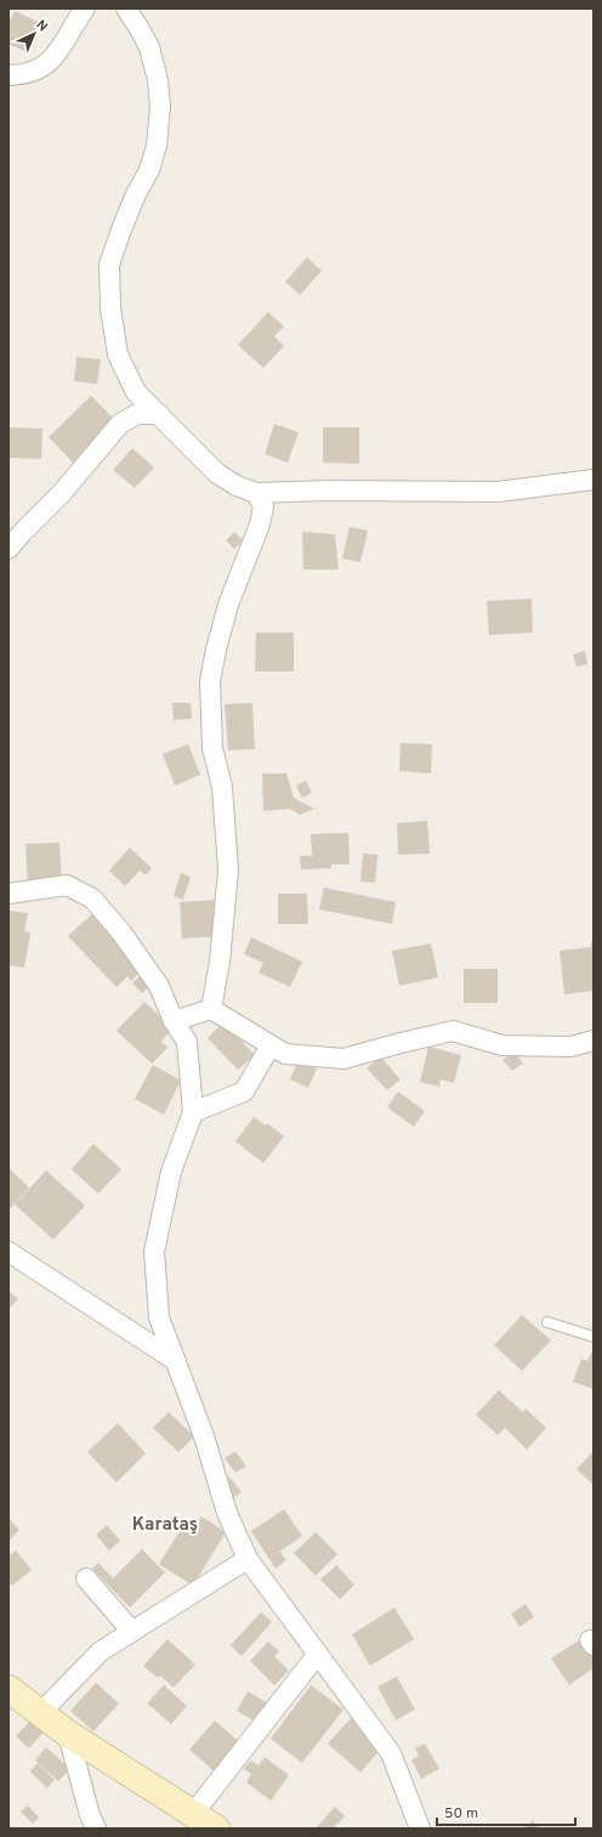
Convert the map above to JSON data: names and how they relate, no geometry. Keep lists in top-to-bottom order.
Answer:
{
  "districts": ["Karataş"],
  "scale_bar": "50 m",
  "north": "top right"
}
